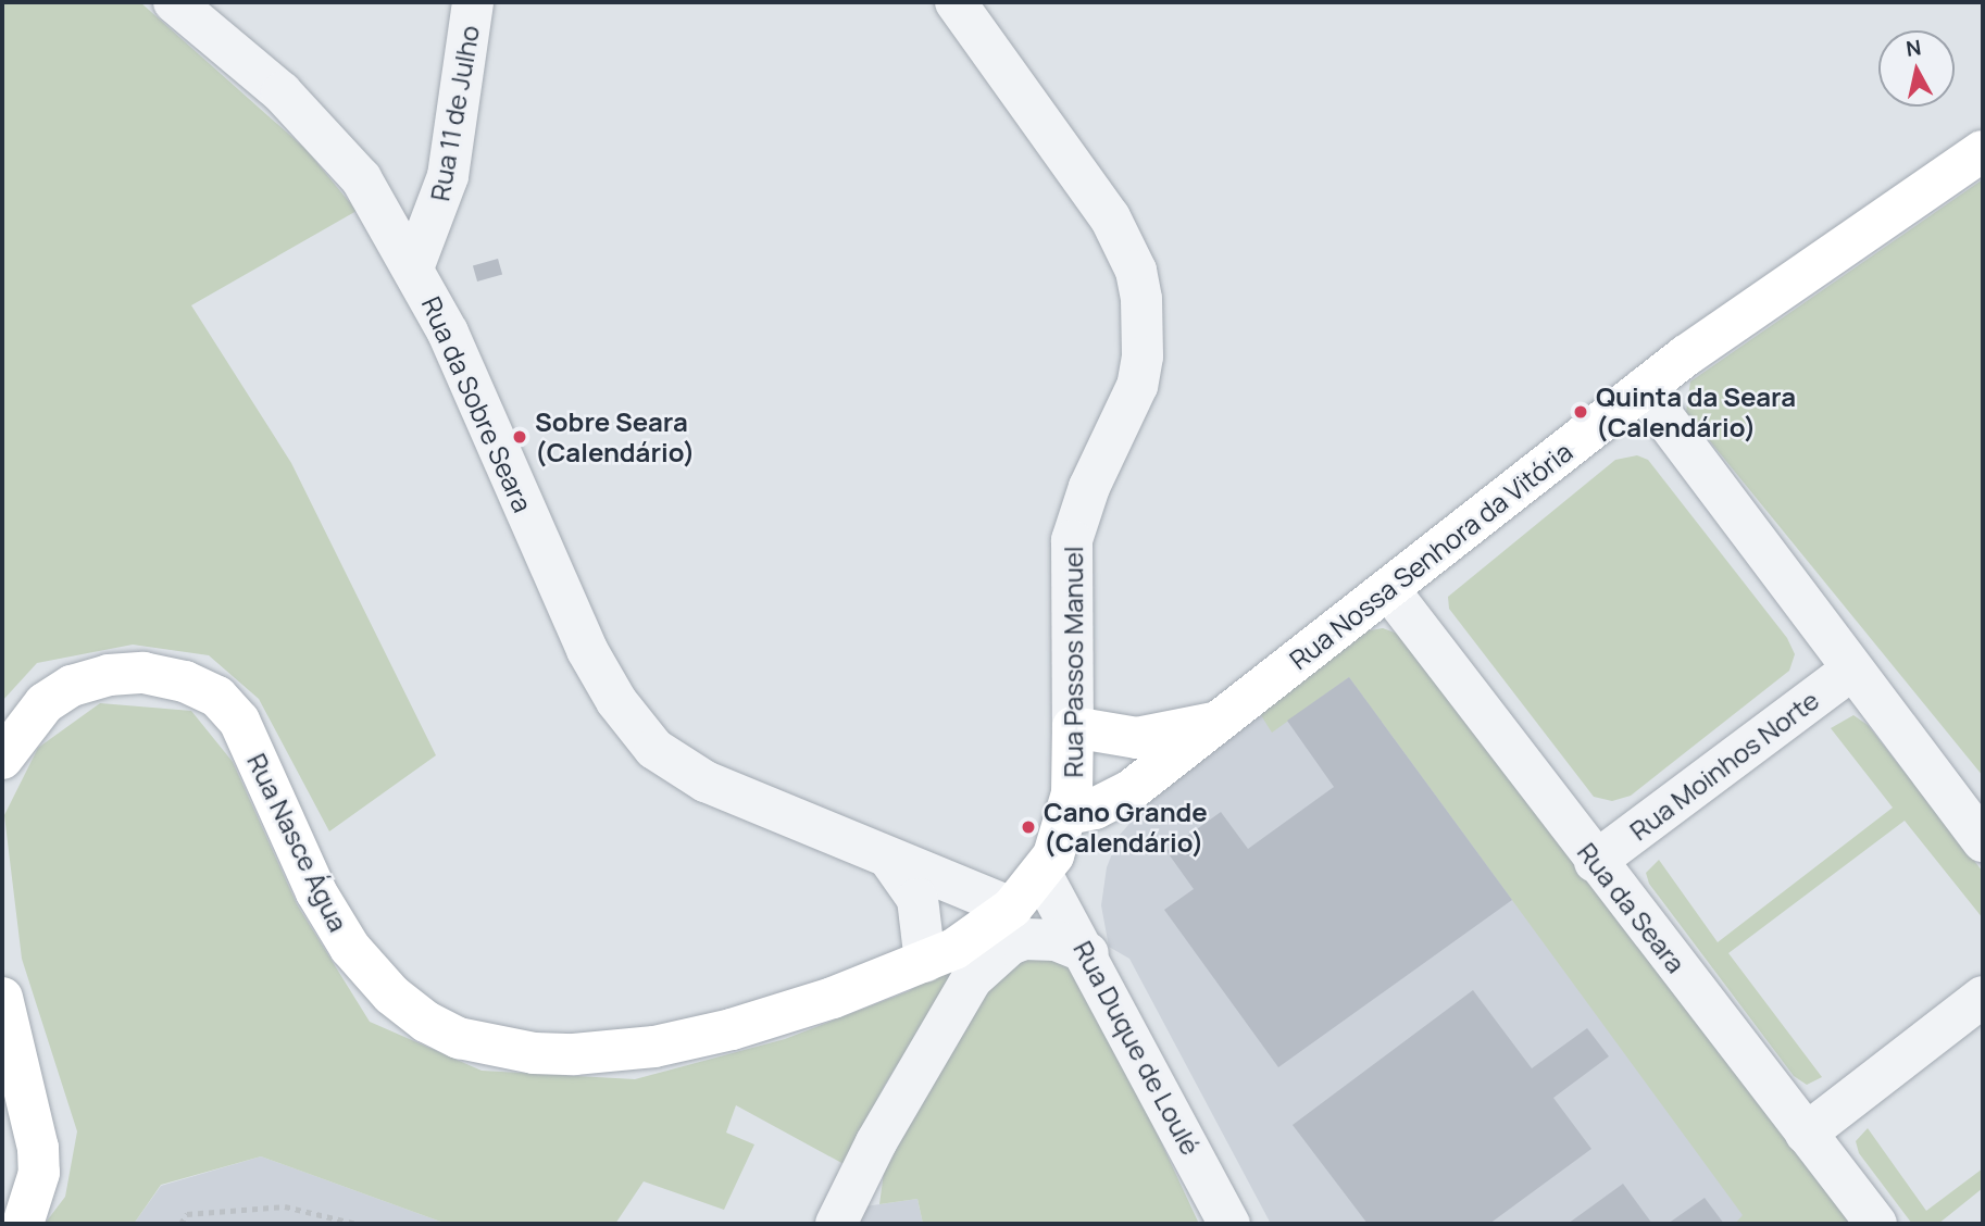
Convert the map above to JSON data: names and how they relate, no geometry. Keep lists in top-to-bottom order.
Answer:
{
  "streets": {
    "main road": ["Rua Nossa Senhora da Vitória", "Rua Passos Manuel", "Rua Nasce Água"],
    "street": [
      "Rua 11 de Julho",
      "Rua da Sobre Seara",
      "Rua Moinhos Norte",
      "Rua da Seara",
      "Rua Duque de Loulé"
    ]
  },
  "crossings": [
    ["Rua 11 de Julho", "Rua da Sobre Seara"],
    ["Rua da Sobre Seara", "Rua Passos Manuel"],
    ["Rua Nossa Senhora da Vitória", "Rua Passos Manuel"],
    ["Rua Nossa Senhora da Vitória", "Rua da Seara"],
    ["Rua Passos Manuel", "Rua Nasce Água"],
    ["Rua Passos Manuel", "Rua Duque de Loulé"],
    ["Rua Moinhos Norte", "Rua da Seara"]
  ],
  "places": ["Quinta da Seara (Calendário)", "Sobre Seara (Calendário)", "Cano Grande (Calendário)"],
  "north": "top"
}
